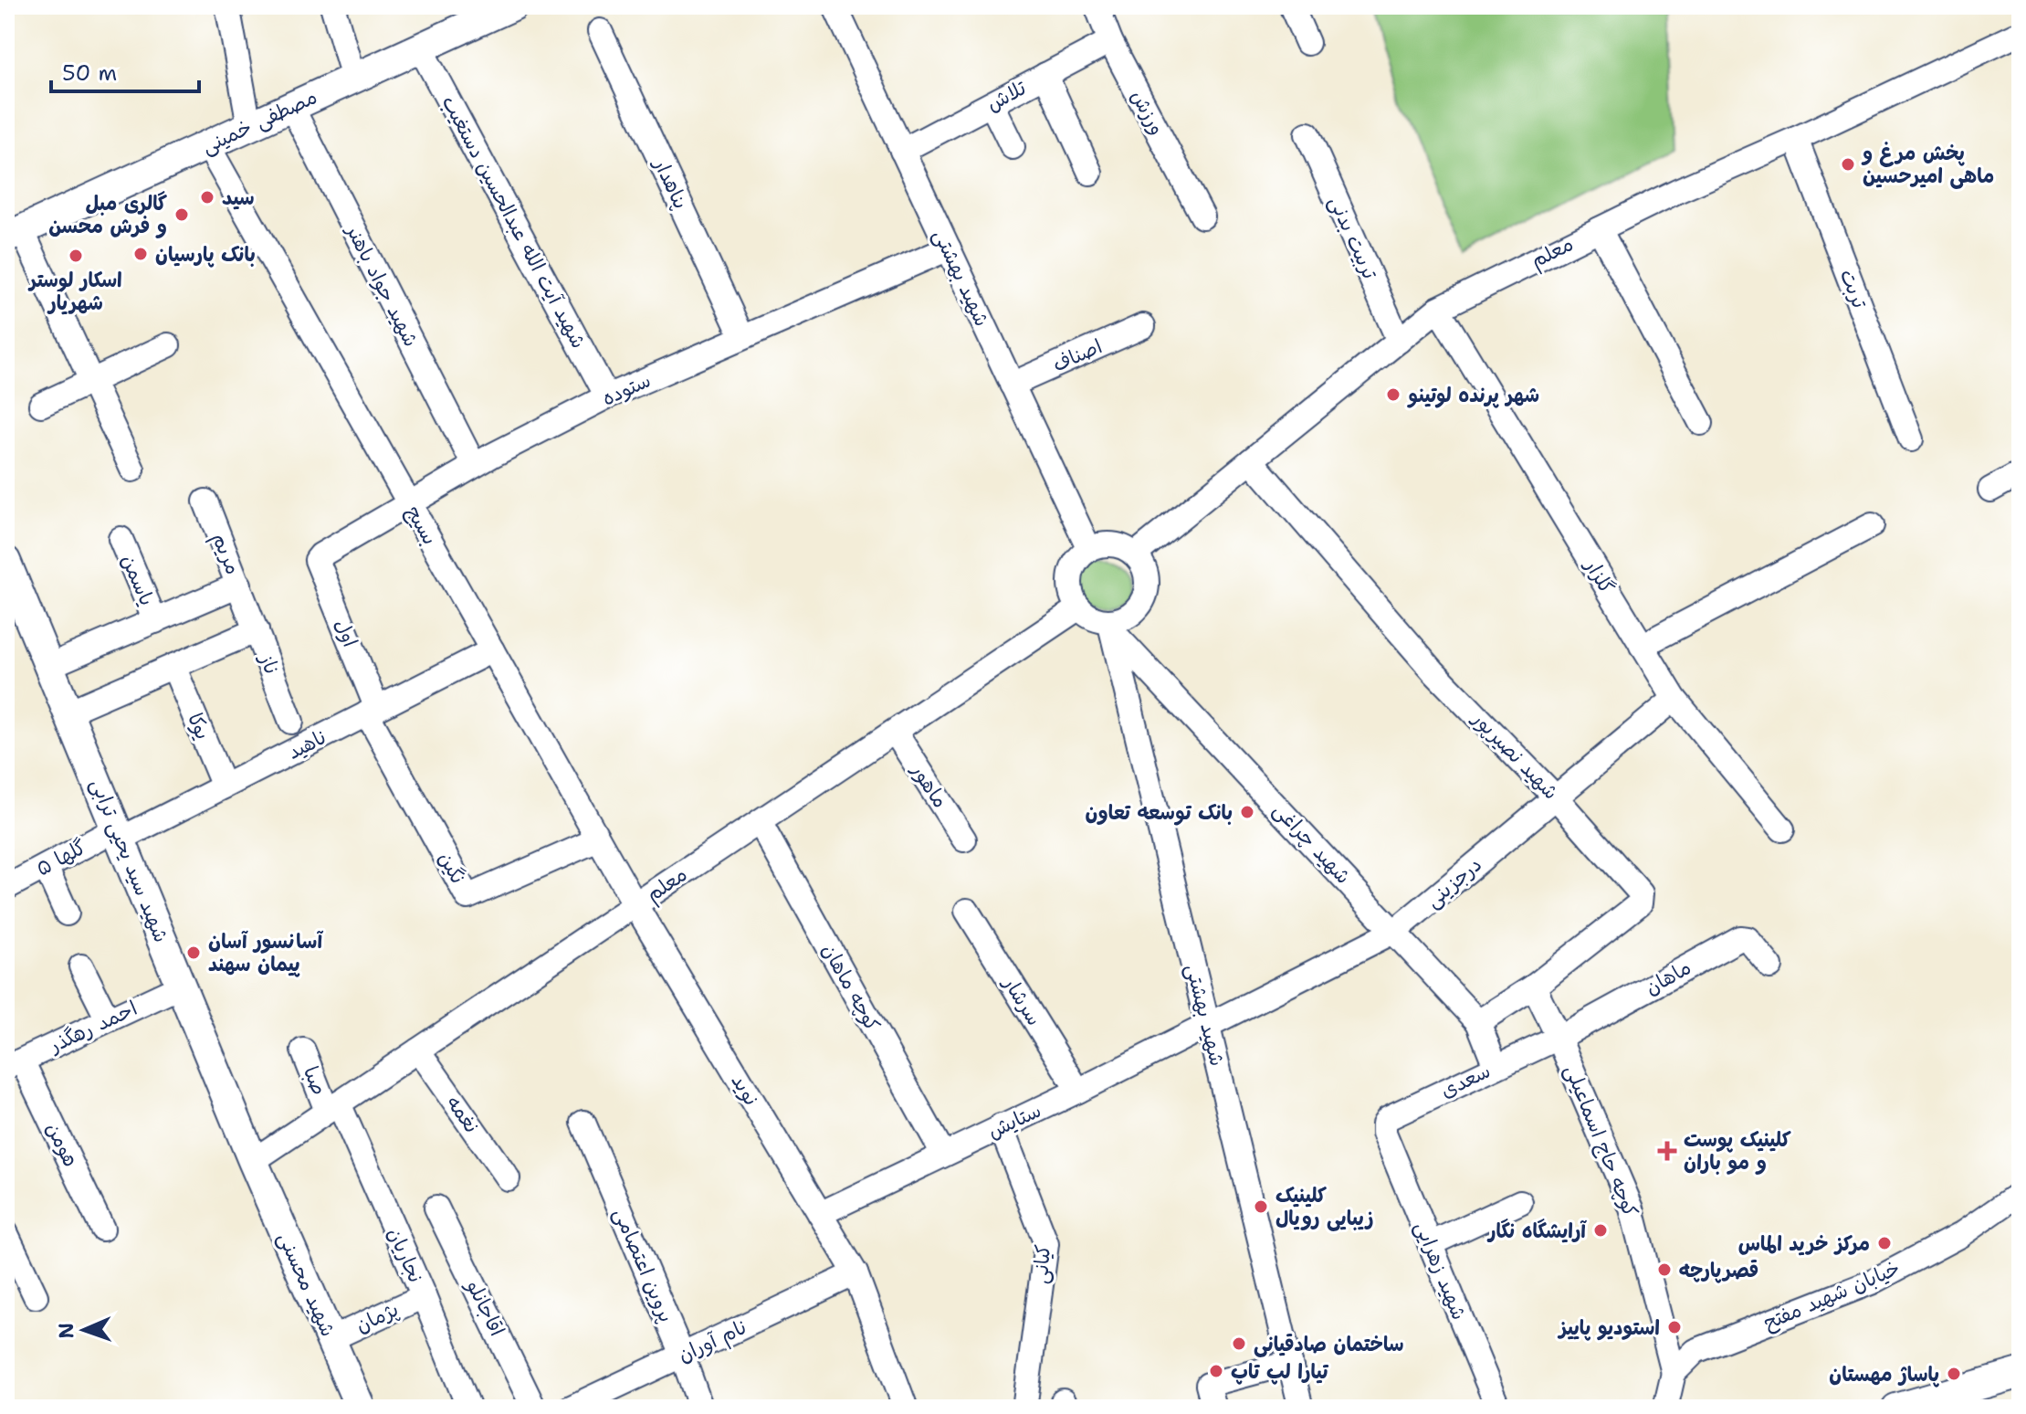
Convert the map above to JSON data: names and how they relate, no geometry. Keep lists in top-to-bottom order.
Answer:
{
  "streets": {
    "main road": ["مصطفی خمینی", "شهید سید یحیی ترابی", "شهید محسنی"],
    "street": [
      "تلاش",
      "ورزش",
      "پناهدار",
      "شهید آیت الله عبدالحسین دستغیب",
      "تربیت بدنی",
      "معلم",
      "شهید بهشتی",
      "شهید جواد باهنر",
      "تربت",
      "اصناف",
      "ستوده",
      "بسیج",
      "مریم",
      "گلزار",
      "یاسمن",
      "اول",
      "ناز",
      "یوکا",
      "ناهید",
      "شهید نصیرپور",
      "ماهور",
      "شهید چراغی",
      "گلها ۵",
      "نگین",
      "درجزینی",
      "ماهان",
      "کوچه ماهان",
      "سرشار",
      "احمد رهگذر",
      "صبا",
      "سعدی",
      "نوید",
      "نغمه",
      "ستایش",
      "کوچه حاج اسماعیلی",
      "هومن",
      "نجاریان",
      "کیانی",
      "پروین اعتصامی",
      "شهید زهرایی",
      "خیابان شهید مفتح",
      "اقاجانلو",
      "پژمان",
      "نام آوران"
    ]
  },
  "crossings": [
    ["تلاش", "ورزش"],
    ["تلاش", "شهید بهشتی"],
    ["مصطفی خمینی", "شهید آیت الله عبدالحسین دستغیب"],
    ["مصطفی خمینی", "شهید جواد باهنر"],
    ["مصطفی خمینی", "بسیج"],
    ["پناهدار", "ستوده"],
    ["شهید آیت الله عبدالحسین دستغیب", "ستوده"],
    ["تربیت بدنی", "معلم"],
    ["معلم", "شهید بهشتی"],
    ["معلم", "تربت"],
    ["معلم", "بسیج"],
    ["معلم", "گلزار"],
    ["معلم", "شهید نصیرپور"],
    ["معلم", "ماهور"],
    ["معلم", "شهید چراغی"],
    ["معلم", "شهید سید یحیی ترابی"],
    ["معلم", "کوچه ماهان"],
    ["معلم", "صبا"],
    ["معلم", "نوید"],
    ["معلم", "نغمه"],
    ["معلم", "نجاریان"],
    ["معلم", "شهید محسنی"],
    ["شهید بهشتی", "اصناف"],
    ["شهید بهشتی", "ستوده"],
    ["شهید بهشتی", "شهید چراغی"],
    ["شهید بهشتی", "درجزینی"],
    ["شهید بهشتی", "ستایش"],
    ["شهید جواد باهنر", "ستوده"],
    ["ستوده", "بسیج"],
    ["ستوده", "اول"],
    ["بسیج", "ناهید"],
    ["بسیج", "نگین"],
    ["بسیج", "نوید"],
    ["مریم", "ناز"],
    ["گلزار", "درجزینی"],
    ["اول", "ناهید"],
    ["اول", "نگین"],
    ["یوکا", "ناهید"],
    ["ناهید", "گلها ۵"],
    ["ناهید", "شهید سید یحیی ترابی"],
    ["ناهید", "نگین"],
    ["شهید نصیرپور", "شهید چراغی"],
    ["شهید نصیرپور", "درجزینی"],
    ["شهید نصیرپور", "کوچه حاج اسماعیلی"],
    ["شهید چراغی", "درجزینی"],
    ["شهید چراغی", "سعدی"],
    ["گلها ۵", "شهید سید یحیی ترابی"],
    ["شهید سید یحیی ترابی", "احمد رهگذر"],
    ["شهید سید یحیی ترابی", "شهید محسنی"],
    ["درجزینی", "ستایش"],
    ["ماهان", "سعدی"],
    ["ماهان", "کوچه حاج اسماعیلی"],
    ["کوچه ماهان", "ستایش"],
    ["سرشار", "ستایش"],
    ["احمد رهگذر", "هومن"],
    ["صبا", "نجاریان"],
    ["سعدی", "کوچه حاج اسماعیلی"],
    ["سعدی", "شهید زهرایی"],
    ["نوید", "ستایش"],
    ["نوید", "نام آوران"],
    ["ستایش", "کیانی"],
    ["کوچه حاج اسماعیلی", "خیابان شهید مفتح"],
    ["نجاریان", "پژمان"],
    ["پروین اعتصامی", "نام آوران"],
    ["شهید محسنی", "پژمان"]
  ],
  "places": {
    "other": [
      "پخش مرغ و ماهی امیرحسین",
      "سید",
      "گالری مبل و فرش محسن",
      "بانک پارسیان",
      "اسکار لوستر شهریار",
      "شهر پرنده لوتینو",
      "بانک توسعه تعاون",
      "آسانسور آسان پیمان سهند",
      "کلینیک زیبایی رویال",
      "آرایشگاه نگار",
      "مرکز خرید الماس",
      "قصرپارچه",
      "استودیو پاییز",
      "ساختمان صادقیانی",
      "تیارا لپ تاپ",
      "پاساژ مهستان"
    ],
    "health": ["کلینیک پوست و مو باران"]
  },
  "scale_bar": "50 m",
  "north": "left"
}
